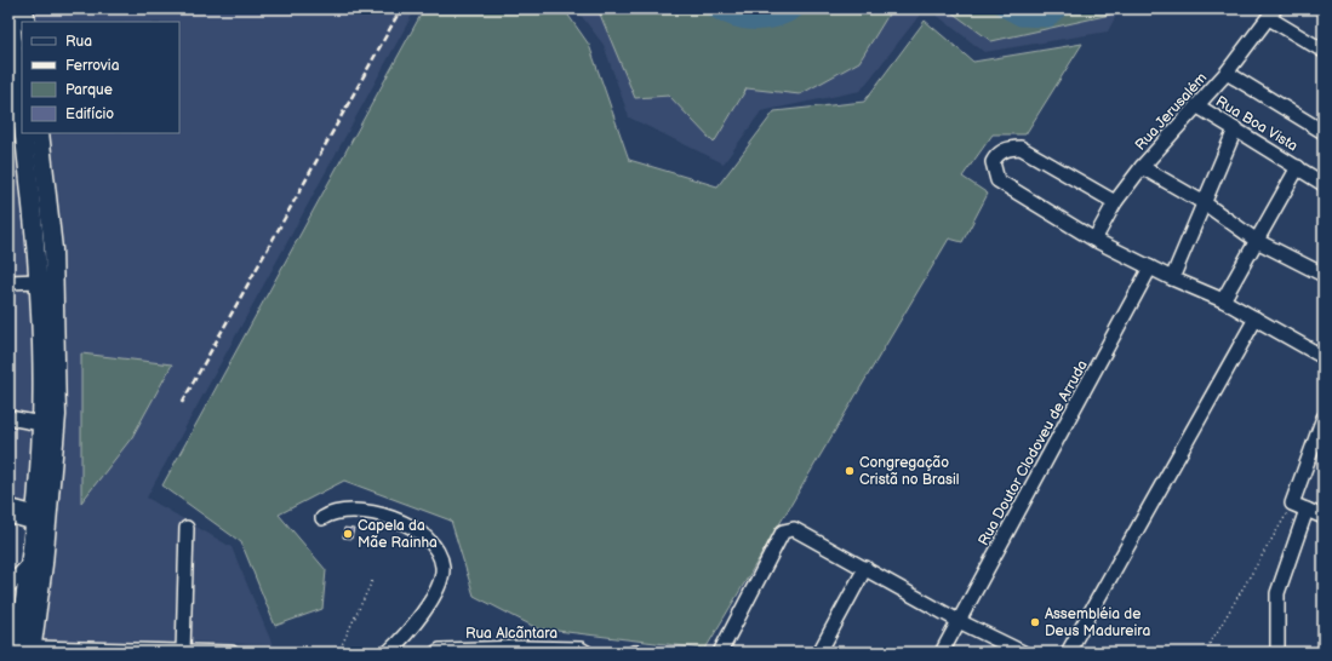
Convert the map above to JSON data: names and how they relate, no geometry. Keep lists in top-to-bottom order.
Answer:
{
  "streets": {
    "street": [
      "Rua Jerusalém",
      "Rua Boa Vista",
      "Rua Doutor Clodoveu de Arruda",
      "Rua Alcãntara"
    ]
  },
  "crossings": [
    ["Rua Jerusalém", "Rua Boa Vista"]
  ],
  "places": ["Congregação Cristã no Brasil", "Capela da Mãe Rainha", "Assembléia de Deus Madureira"],
  "legend": [
    "Rua",
    "Ferrovia",
    "Parque",
    "Edifício"
  ]
}
